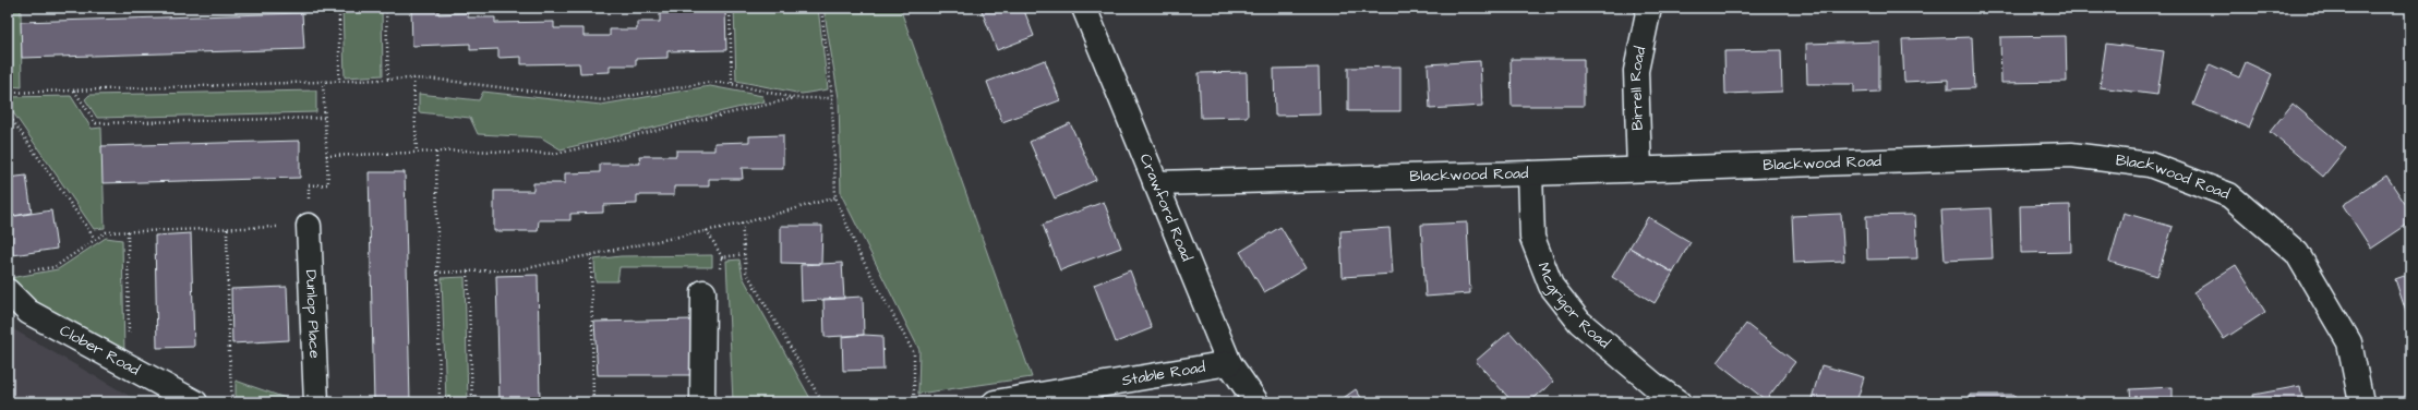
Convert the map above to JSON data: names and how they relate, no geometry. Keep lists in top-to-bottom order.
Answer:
{
  "streets": {
    "street": [
      "Birrell Road",
      "Blackwood Road",
      "Crawford Road",
      "Mcgrigor Road",
      "Dunlop Place",
      "Clober Road",
      "Stable Road"
    ]
  },
  "crossings": [
    ["Birrell Road", "Blackwood Road"],
    ["Blackwood Road", "Crawford Road"],
    ["Blackwood Road", "Mcgrigor Road"],
    ["Crawford Road", "Stable Road"]
  ]
}
